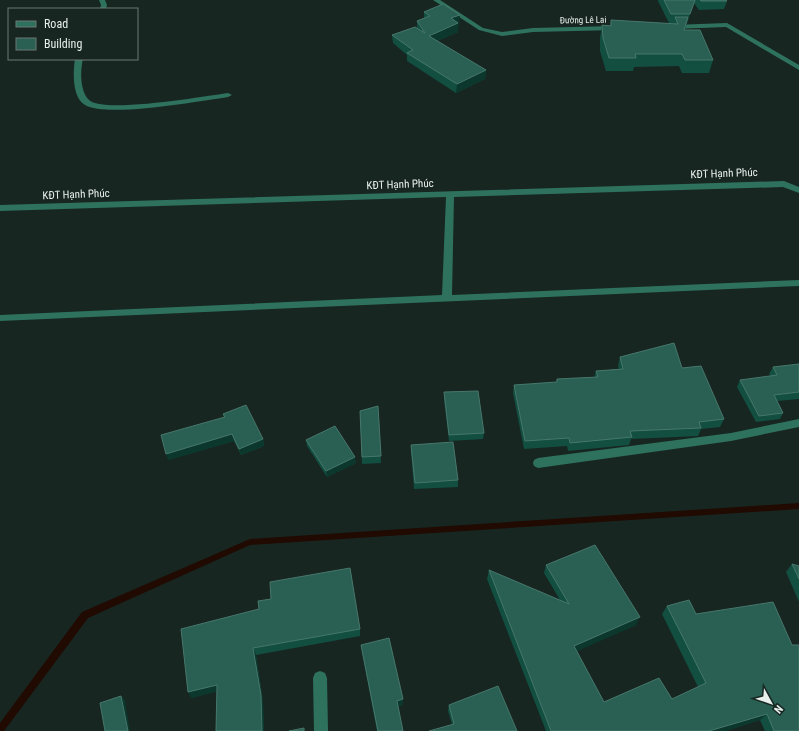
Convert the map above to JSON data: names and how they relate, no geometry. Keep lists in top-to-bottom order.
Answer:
{
  "streets": {
    "street": ["Đường Lê Lai", "KĐT Hạnh Phúc"]
  },
  "legend": ["Road", "Building"],
  "north": "bottom right"
}
